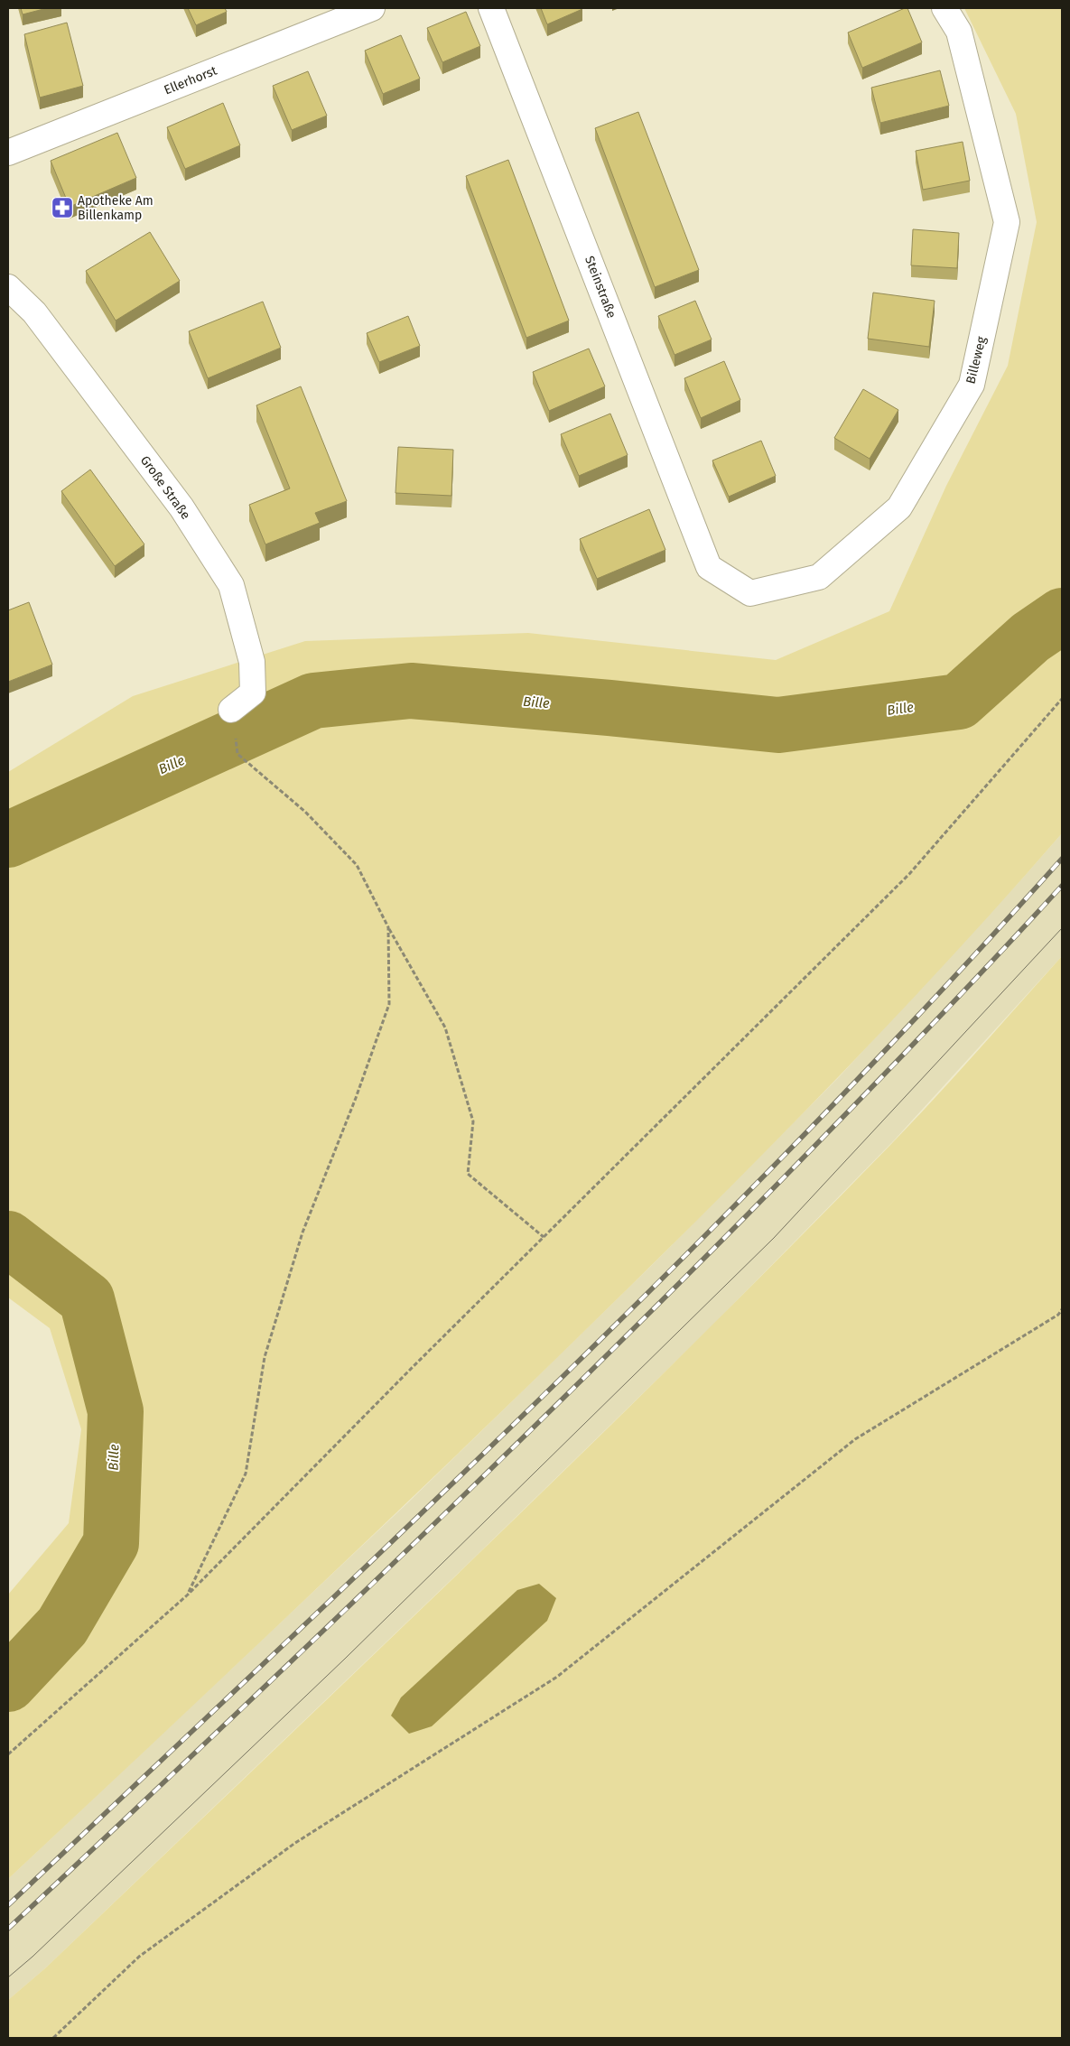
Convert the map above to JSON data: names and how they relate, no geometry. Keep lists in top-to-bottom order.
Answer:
{
  "streets": {
    "street": [
      "Ellerhorst",
      "Steinstraße",
      "Billeweg",
      "Große Straße"
    ]
  },
  "crossings": [
    ["Steinstraße", "Billeweg"]
  ],
  "water": ["Bille"],
  "places": {
    "pharmacy": ["Apotheke Am Billenkamp"]
  }
}
